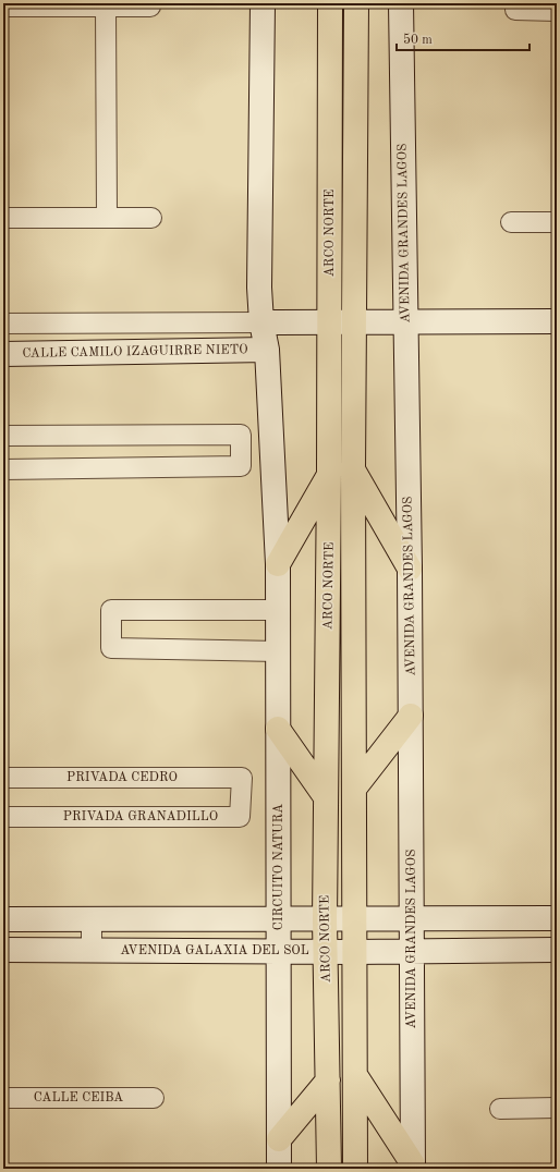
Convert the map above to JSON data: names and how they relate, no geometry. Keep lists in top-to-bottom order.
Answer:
{
  "streets": {
    "main road": ["ARCO NORTE"],
    "street": [
      "AVENIDA GRANDES LAGOS",
      "CALLE CAMILO IZAGUIRRE NIETO",
      "PRIVADA CEDRO",
      "PRIVADA GRANADILLO",
      "CIRCUITO NATURA",
      "AVENIDA GALAXIA DEL SOL",
      "CALLE CEIBA"
    ]
  },
  "crossings": [
    ["ARCO NORTE", "AVENIDA GALAXIA DEL SOL"],
    ["AVENIDA GRANDES LAGOS", "AVENIDA GALAXIA DEL SOL"],
    ["CALLE CAMILO IZAGUIRRE NIETO", "CIRCUITO NATURA"],
    ["PRIVADA CEDRO", "PRIVADA GRANADILLO"],
    ["CIRCUITO NATURA", "AVENIDA GALAXIA DEL SOL"]
  ],
  "scale_bar": "50 m"
}
